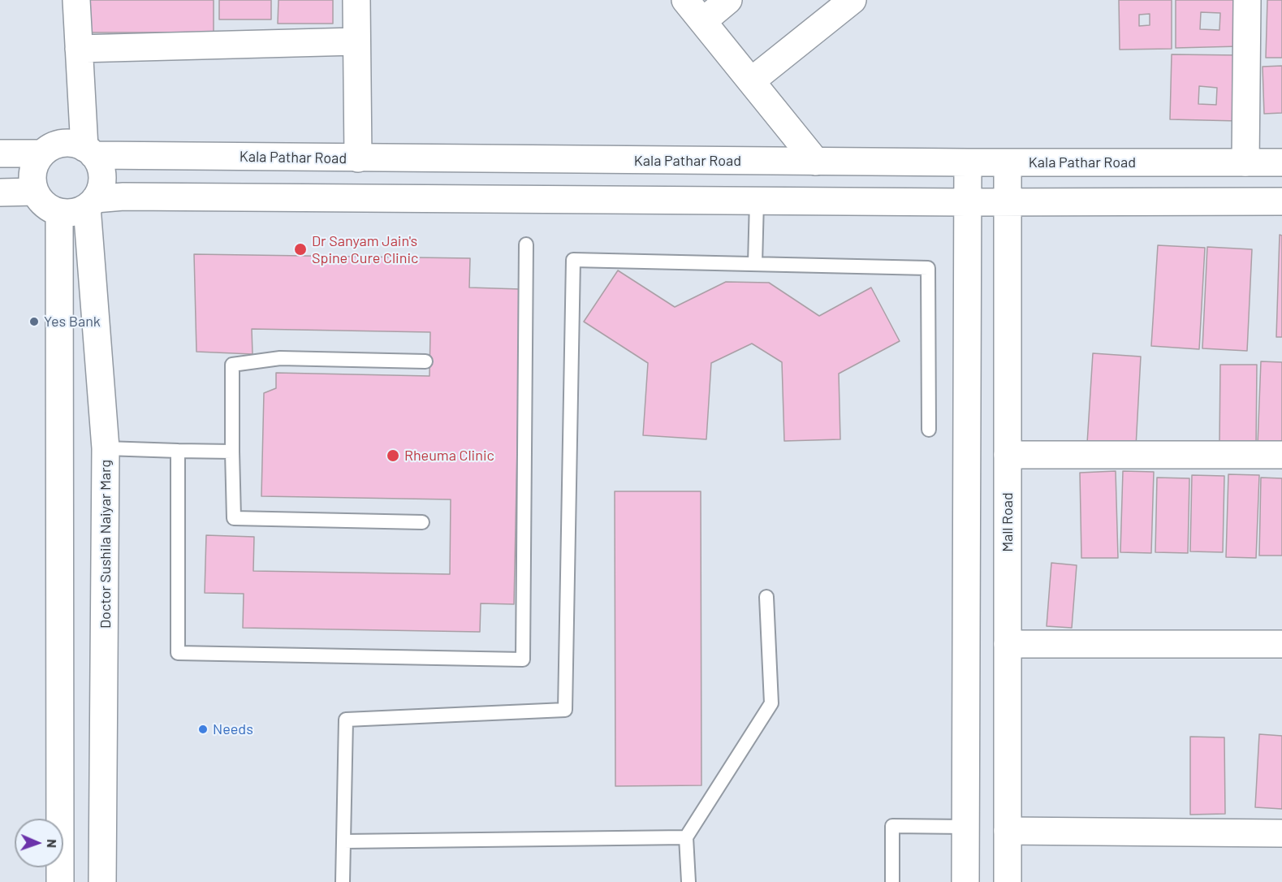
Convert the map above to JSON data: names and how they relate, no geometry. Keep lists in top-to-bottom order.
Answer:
{
  "streets": {
    "street": ["Kala Pathar Road", "Mall Road", "Doctor Sushila Naiyar Marg"]
  },
  "crossings": [
    ["Kala Pathar Road", "Mall Road"],
    ["Kala Pathar Road", "Doctor Sushila Naiyar Marg"]
  ],
  "places": [
    "Dr Sanyam Jain's Spine Cure Clinic",
    "Yes Bank",
    "Rheuma Clinic",
    "Needs"
  ],
  "north": "right"
}
